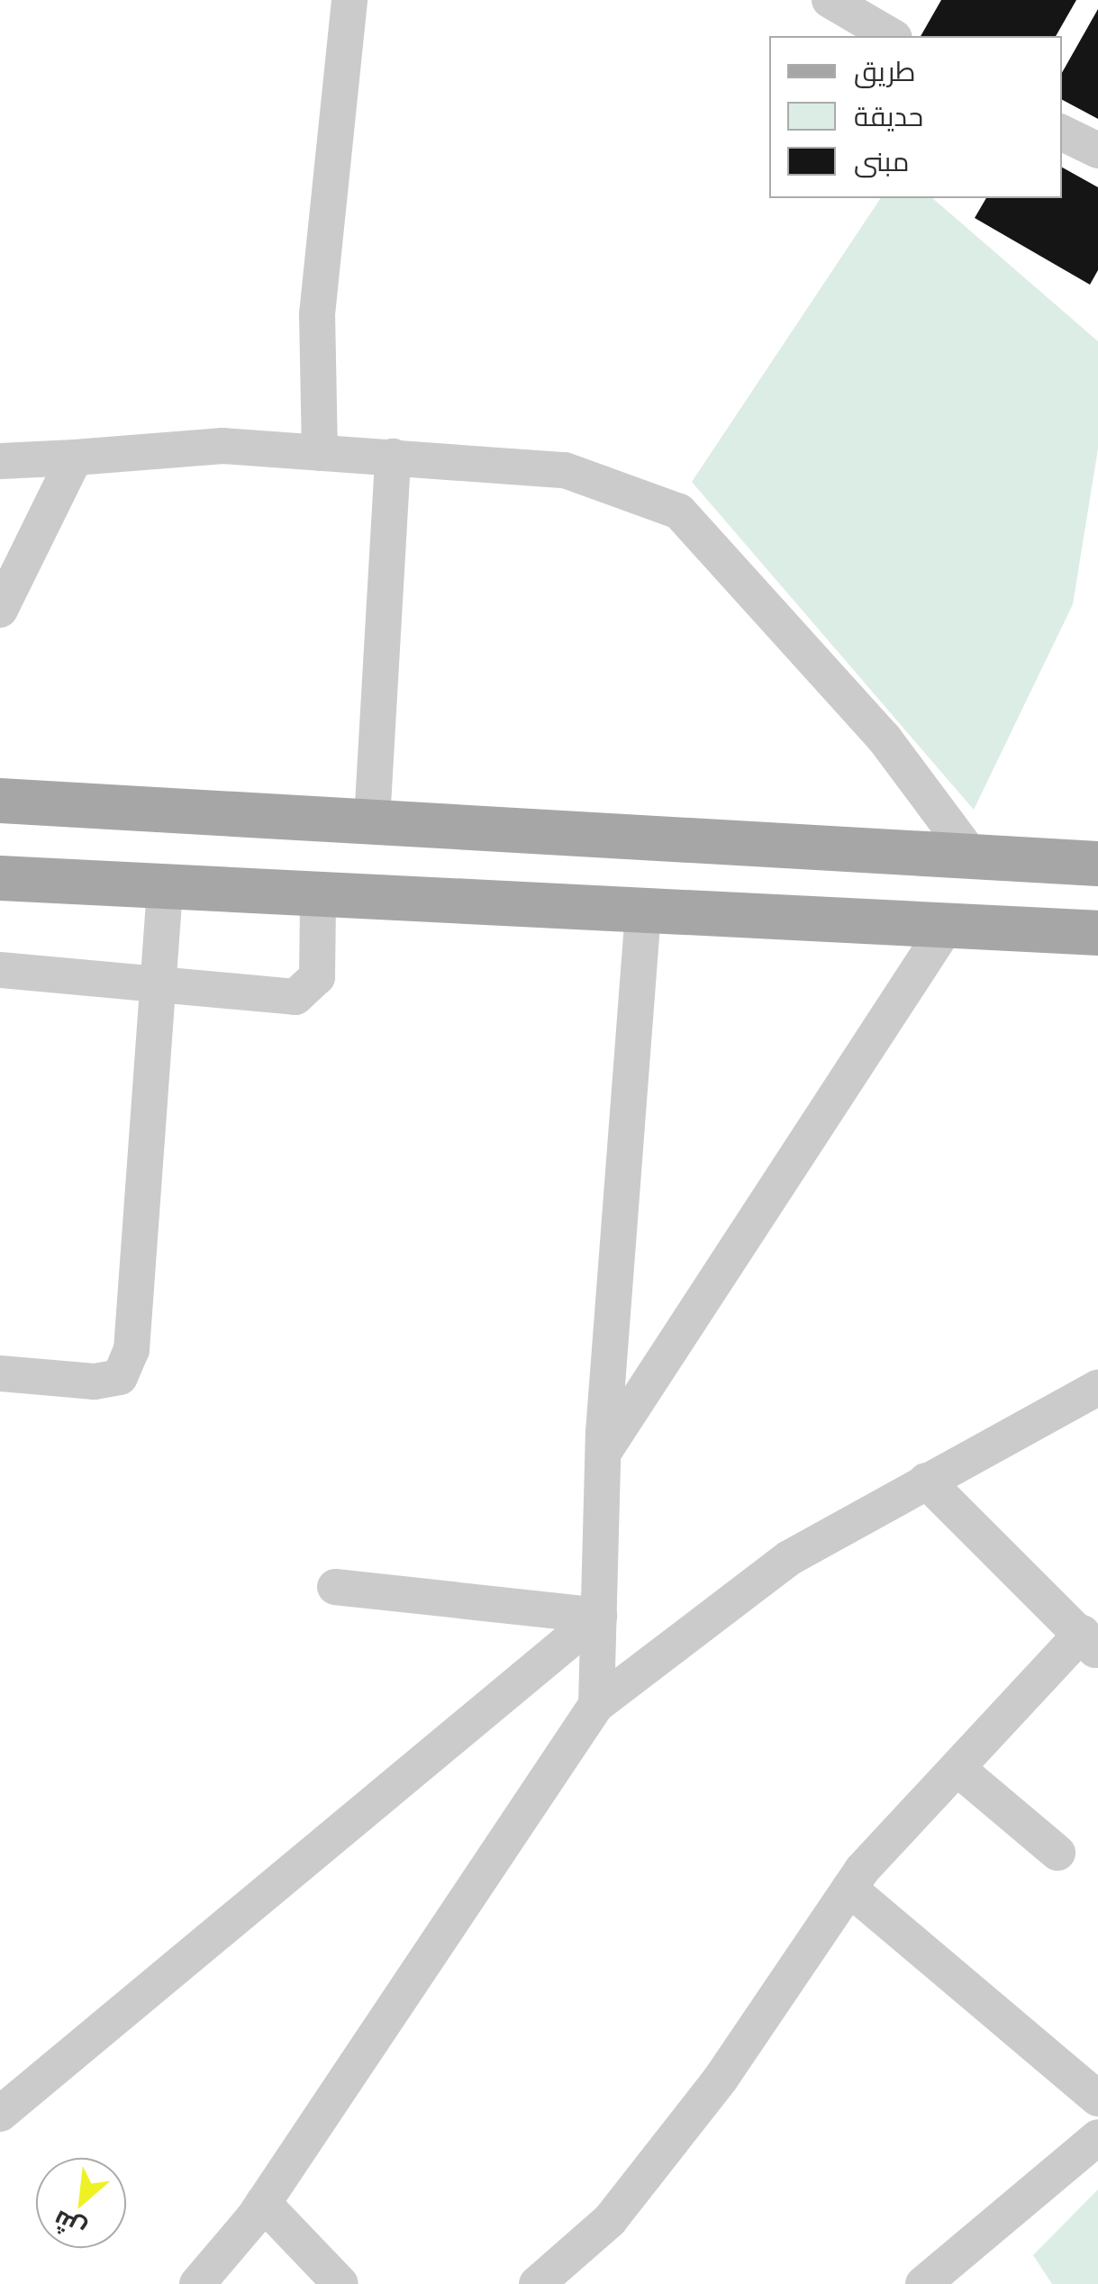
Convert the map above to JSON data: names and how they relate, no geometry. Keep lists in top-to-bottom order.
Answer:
{
  "legend": ["طريق", "حديقة", "مبنى"],
  "north": "bottom left"
}
